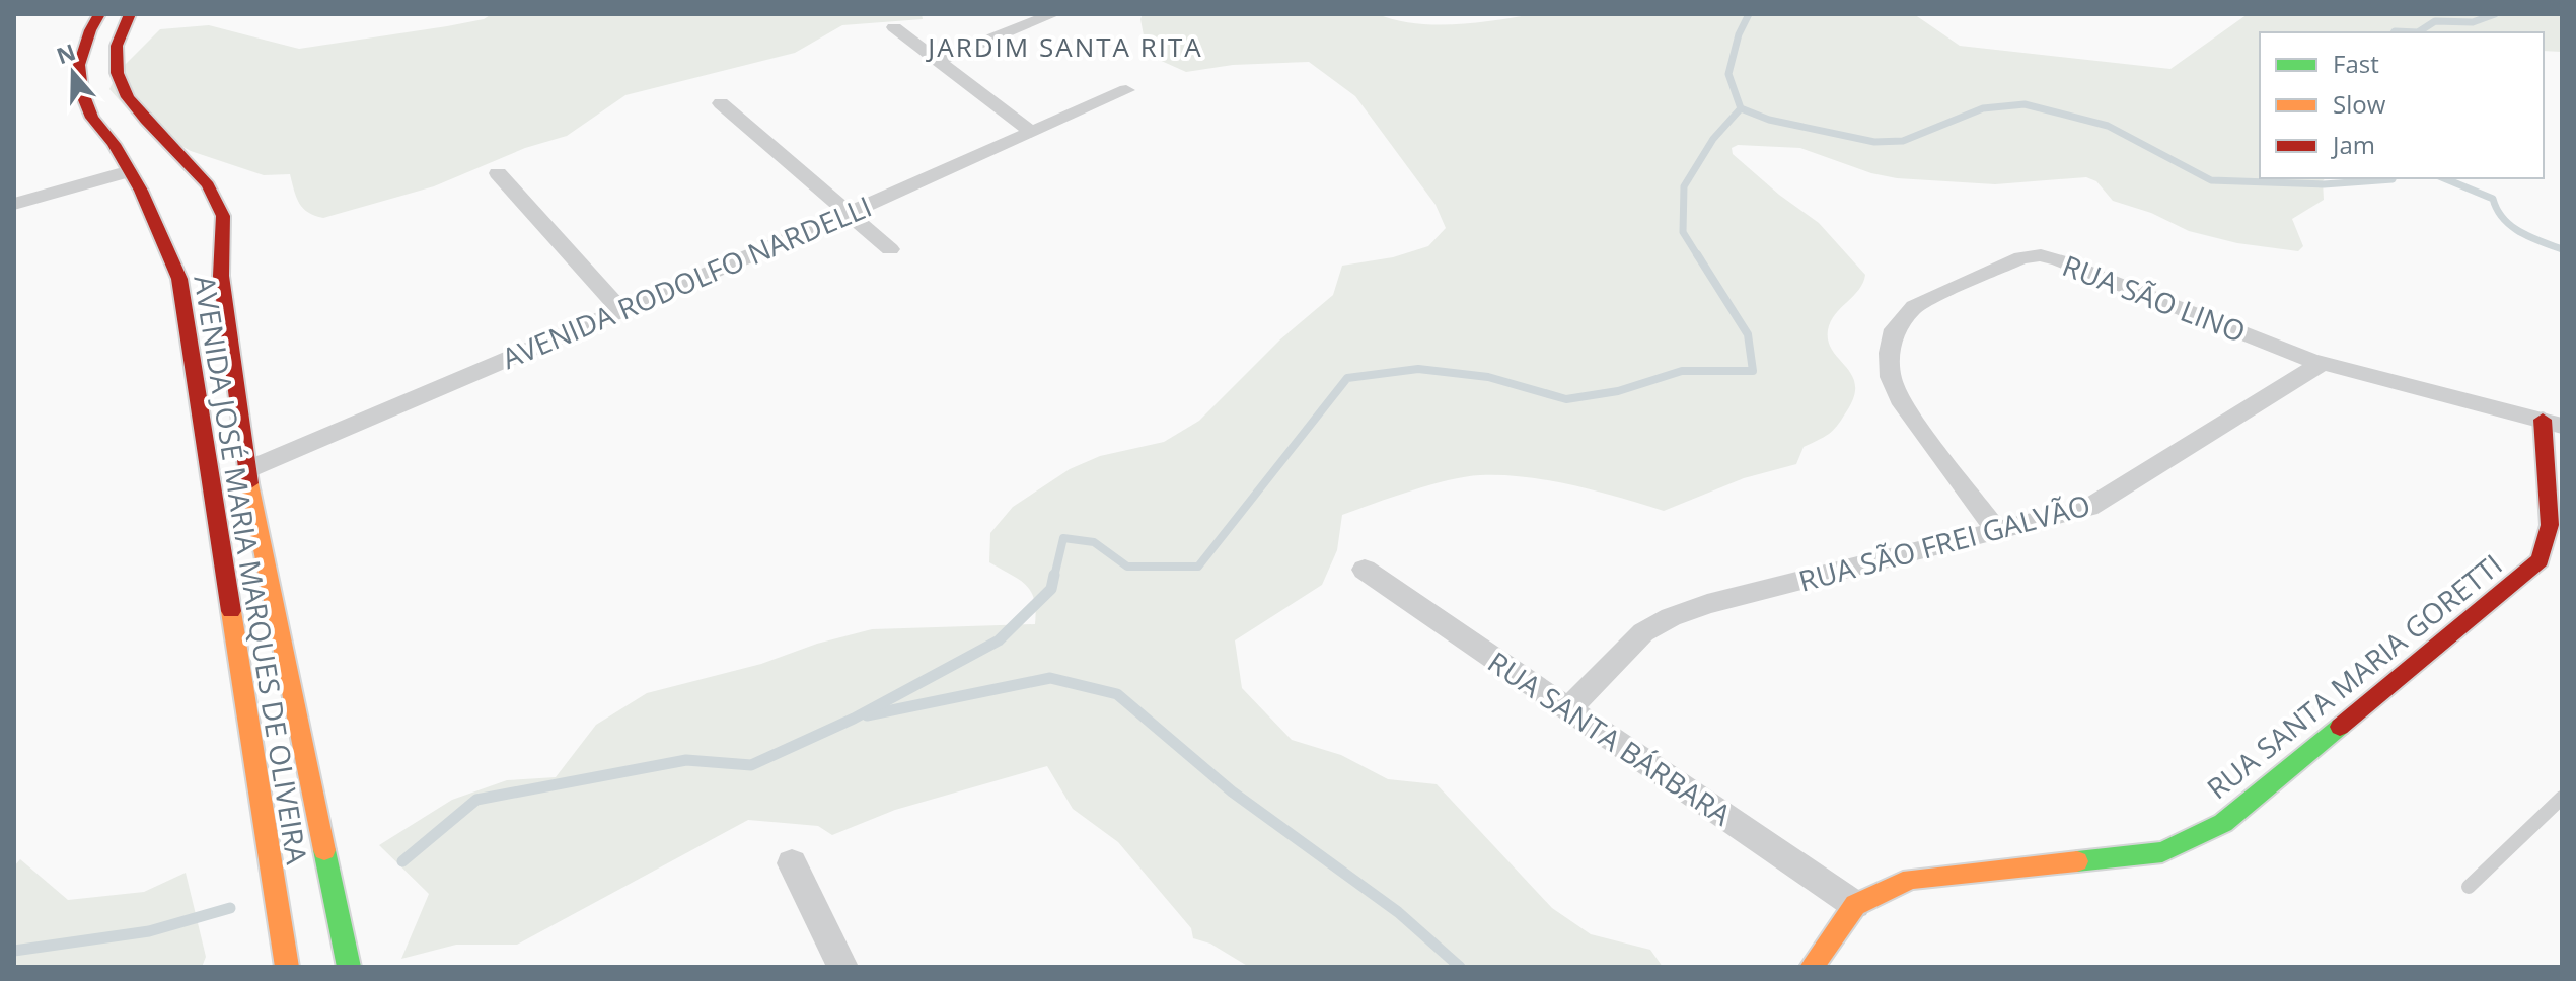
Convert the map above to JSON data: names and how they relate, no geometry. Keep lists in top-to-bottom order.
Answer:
{
  "streets": {
    "main road": ["AVENIDA JOSÉ MARIA MARQUES DE OLIVEIRA", "RUA SANTA MARIA GORETTI"],
    "street": [
      "AVENIDA RODOLFO NARDELLI",
      "RUA SÃO LINO",
      "RUA SÃO FREI GALVÃO",
      "RUA SANTA BÁRBARA"
    ]
  },
  "crossings": [
    ["AVENIDA RODOLFO NARDELLI", "AVENIDA JOSÉ MARIA MARQUES DE OLIVEIRA"],
    ["RUA SÃO LINO", "RUA SÃO FREI GALVÃO"],
    ["RUA SÃO LINO", "RUA SANTA MARIA GORETTI"],
    ["RUA SÃO FREI GALVÃO", "RUA SANTA BÁRBARA"],
    ["RUA SANTA MARIA GORETTI", "RUA SANTA BÁRBARA"]
  ],
  "districts": ["JARDIM SANTA RITA"],
  "legend": ["Fast", "Slow", "Jam"],
  "north": "top"
}
